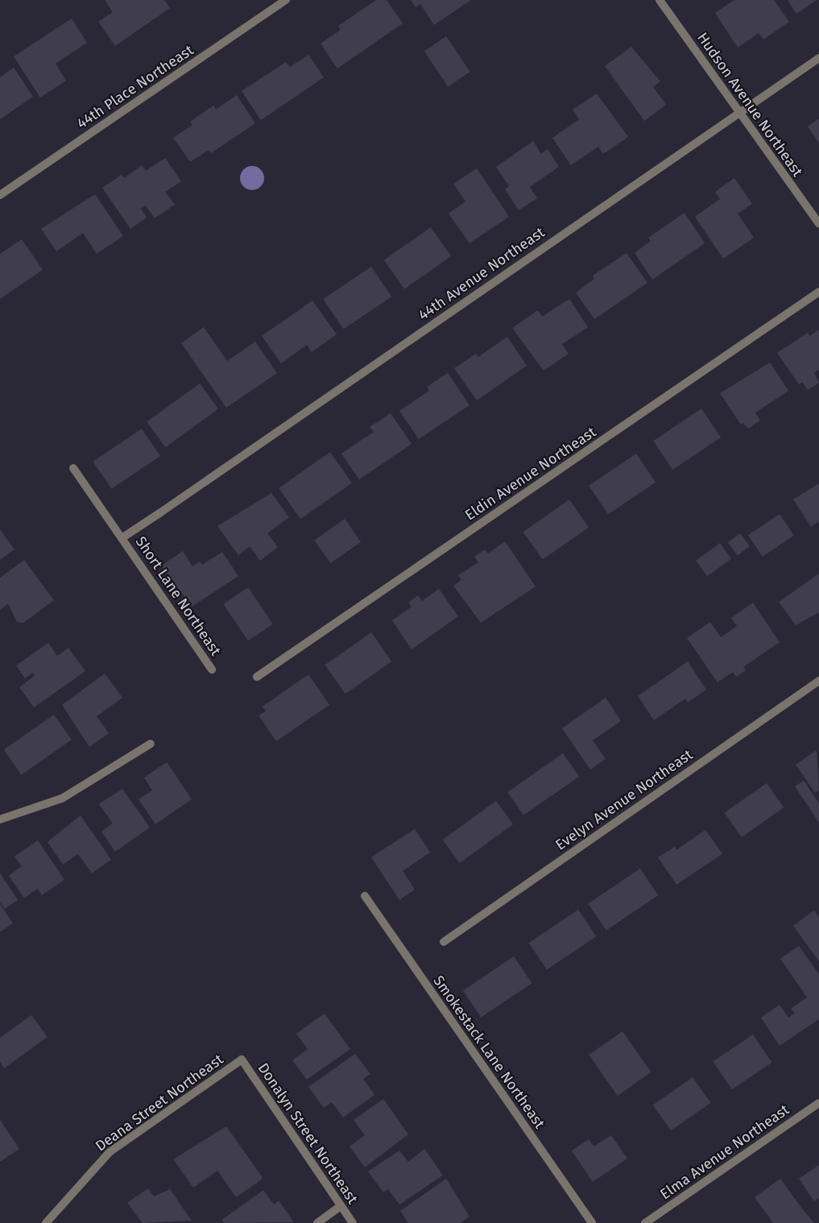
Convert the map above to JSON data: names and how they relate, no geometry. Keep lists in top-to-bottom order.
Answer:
{
  "streets": {
    "street": [
      "44th Place Northeast",
      "Hudson Avenue Northeast",
      "44th Avenue Northeast",
      "Eldin Avenue Northeast",
      "Short Lane Northeast",
      "Evelyn Avenue Northeast",
      "Smokestack Lane Northeast",
      "Deana Street Northeast",
      "Donalyn Street Northeast",
      "Elma Avenue Northeast"
    ]
  },
  "crossings": [
    ["Hudson Avenue Northeast", "44th Avenue Northeast"],
    ["44th Avenue Northeast", "Short Lane Northeast"],
    ["Deana Street Northeast", "Donalyn Street Northeast"]
  ]
}
